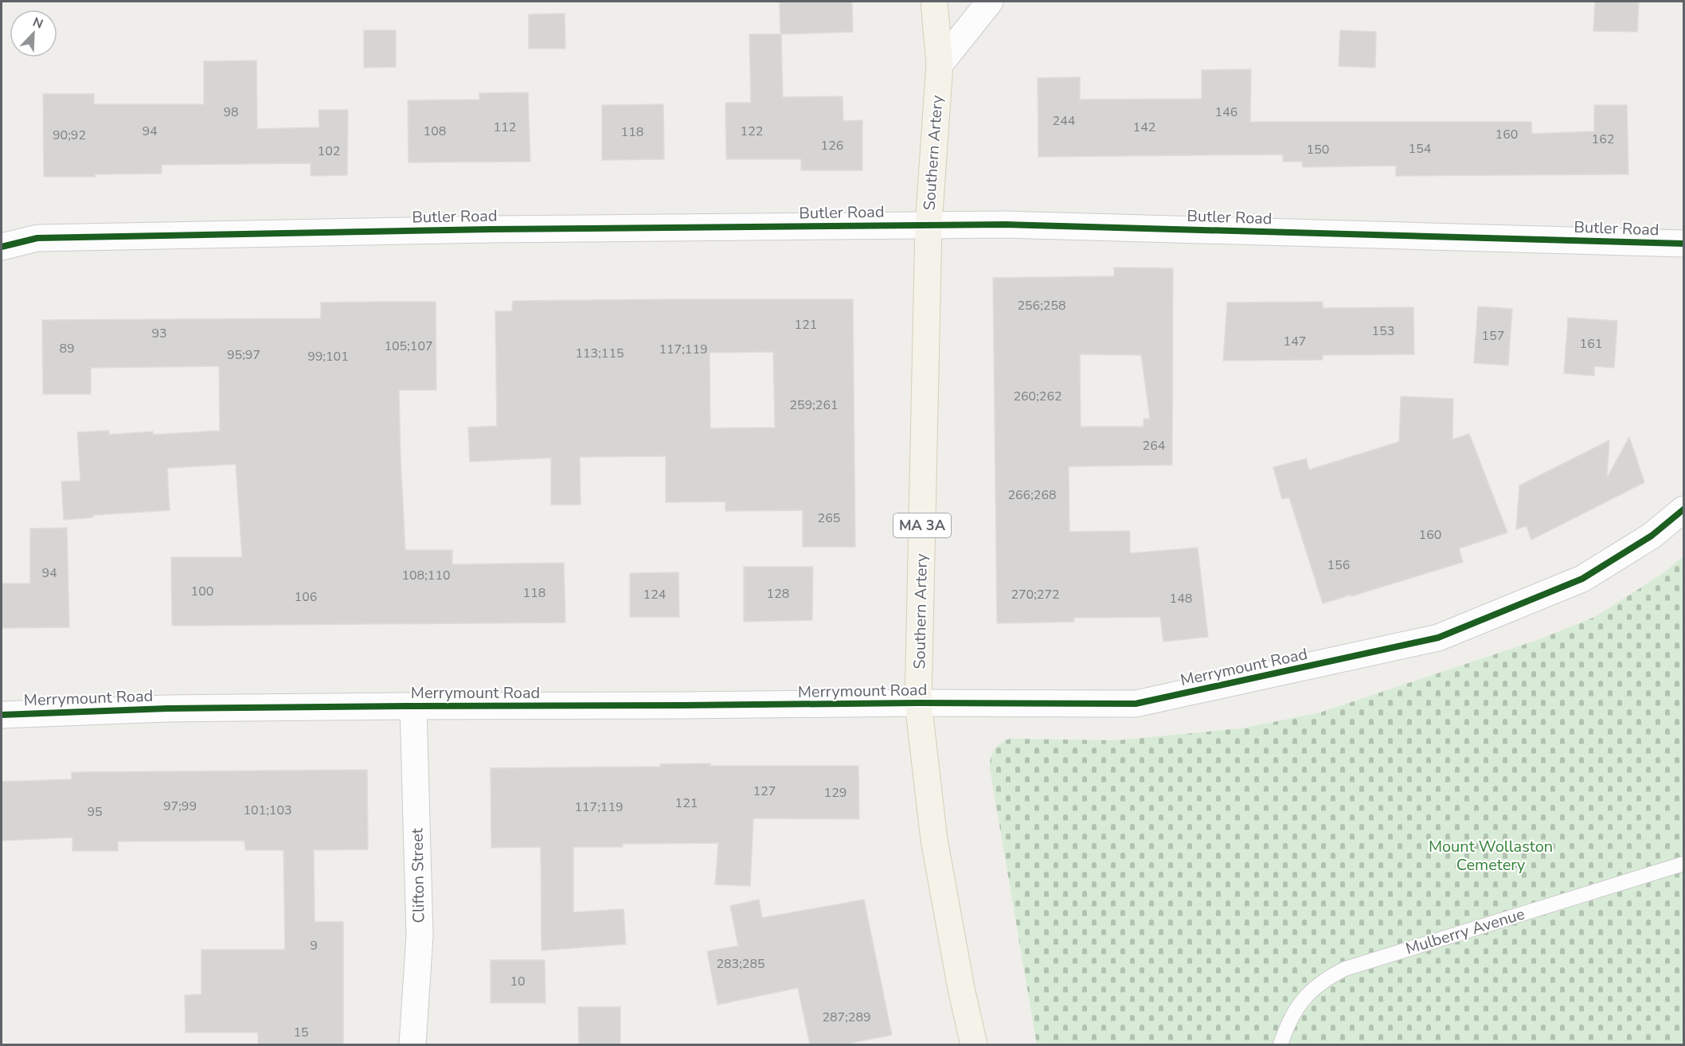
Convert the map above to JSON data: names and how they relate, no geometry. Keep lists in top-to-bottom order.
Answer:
{
  "streets": {
    "main road": ["Southern Artery", "MA 3A"],
    "street": ["Butler Road", "Merrymount Road", "Clifton Street"],
    "lane": ["Mulberry Avenue"]
  },
  "crossings": [
    ["Southern Artery", "Butler Road"],
    ["Southern Artery", "Merrymount Road"],
    ["Merrymount Road", "Clifton Street"]
  ],
  "parks": ["Mount Wollaston Cemetery"],
  "house_numbers": [
    "98",
    "146",
    "244",
    "112",
    "142",
    "94",
    "108",
    "122",
    "118",
    "160",
    "90;92",
    "162",
    "126",
    "154",
    "150",
    "102",
    "256;258",
    "121",
    "153",
    "93",
    "157",
    "147",
    "161",
    "105;107",
    "89",
    "117;119",
    "113;115",
    "95;97",
    "99;101",
    "260;262",
    "259;261",
    "264",
    "266;268",
    "265",
    "160",
    "156",
    "94",
    "108;110",
    "100",
    "118",
    "128",
    "124",
    "270;272",
    "106",
    "148",
    "127",
    "129",
    "121",
    "97;99",
    "117;119",
    "101;103",
    "95",
    "9",
    "283;285",
    "10",
    "287;289",
    "15"
  ],
  "north": "top right"
}
